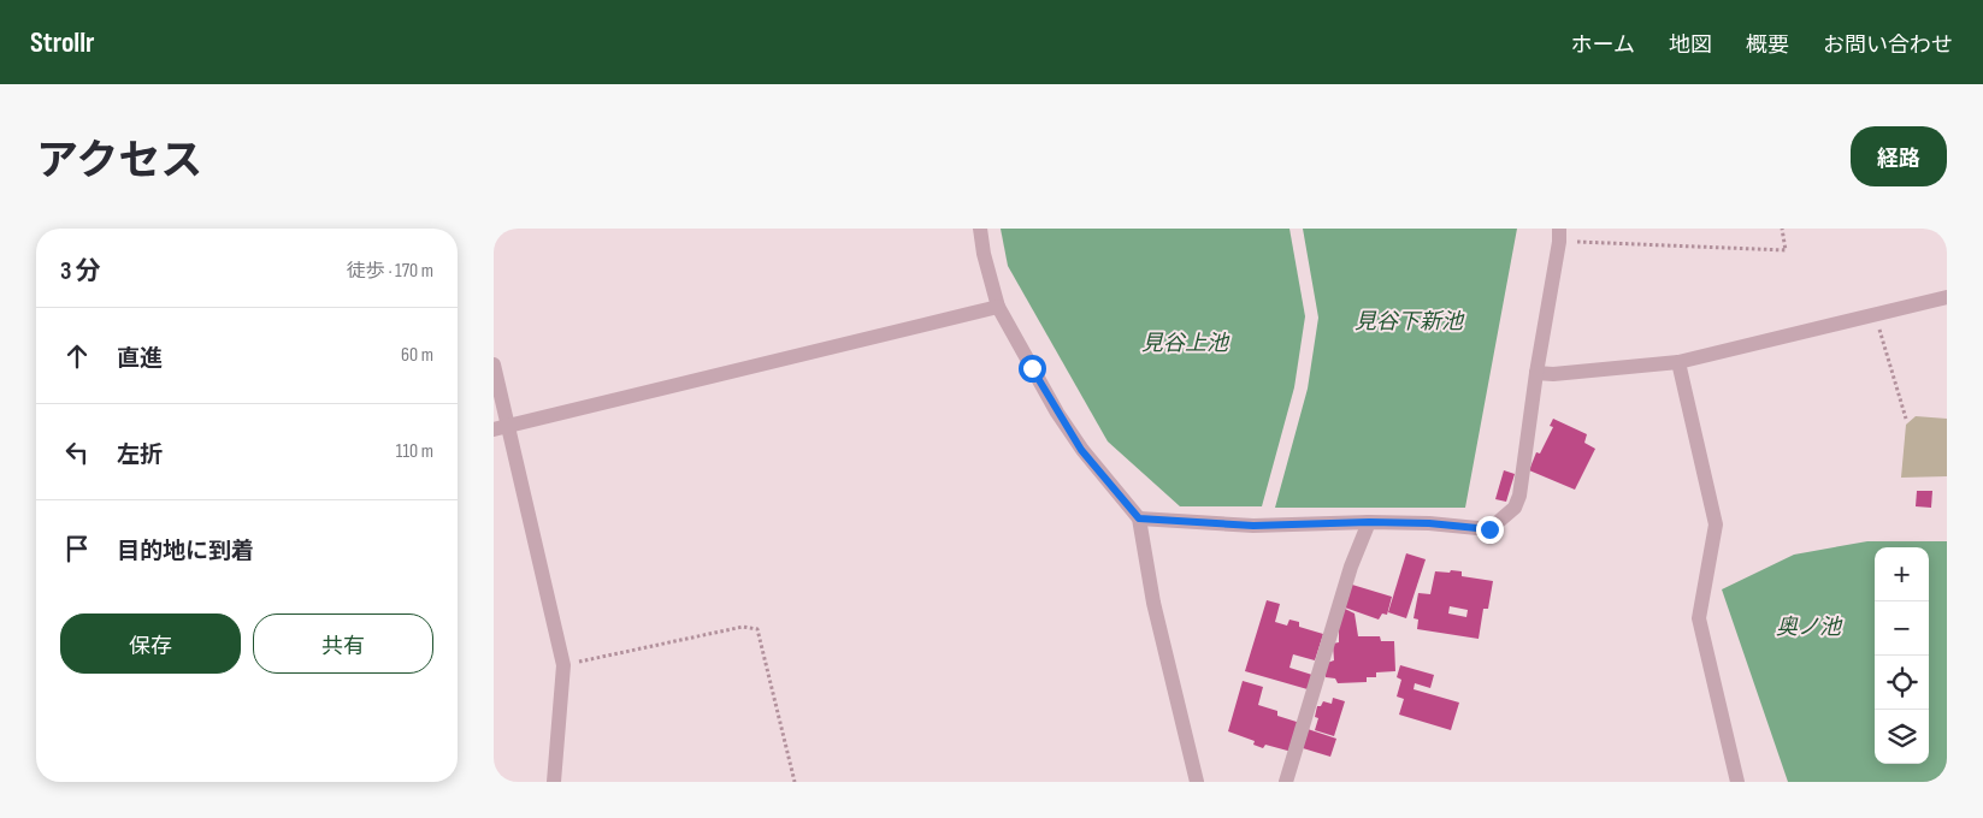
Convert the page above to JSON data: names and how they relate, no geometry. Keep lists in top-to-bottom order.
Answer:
{
  "water": ["見谷下新池", "見谷上池", "奥ノ池"],
  "page": {
    "header": "Strollr",
    "nav": [
      "ホーム",
      "地図",
      "概要",
      "お問い合わせ"
    ],
    "title": "アクセス",
    "buttons": [
      "経路",
      ["保存", "共有"]
    ],
    "heading": ["3 分", "徒歩 · 170 m"],
    "list": [
      ["直進", "60 m"],
      ["左折", "110 m"],
      "目的地に到着"
    ],
    "map_buttons": ["+", "−"]
  }
}
